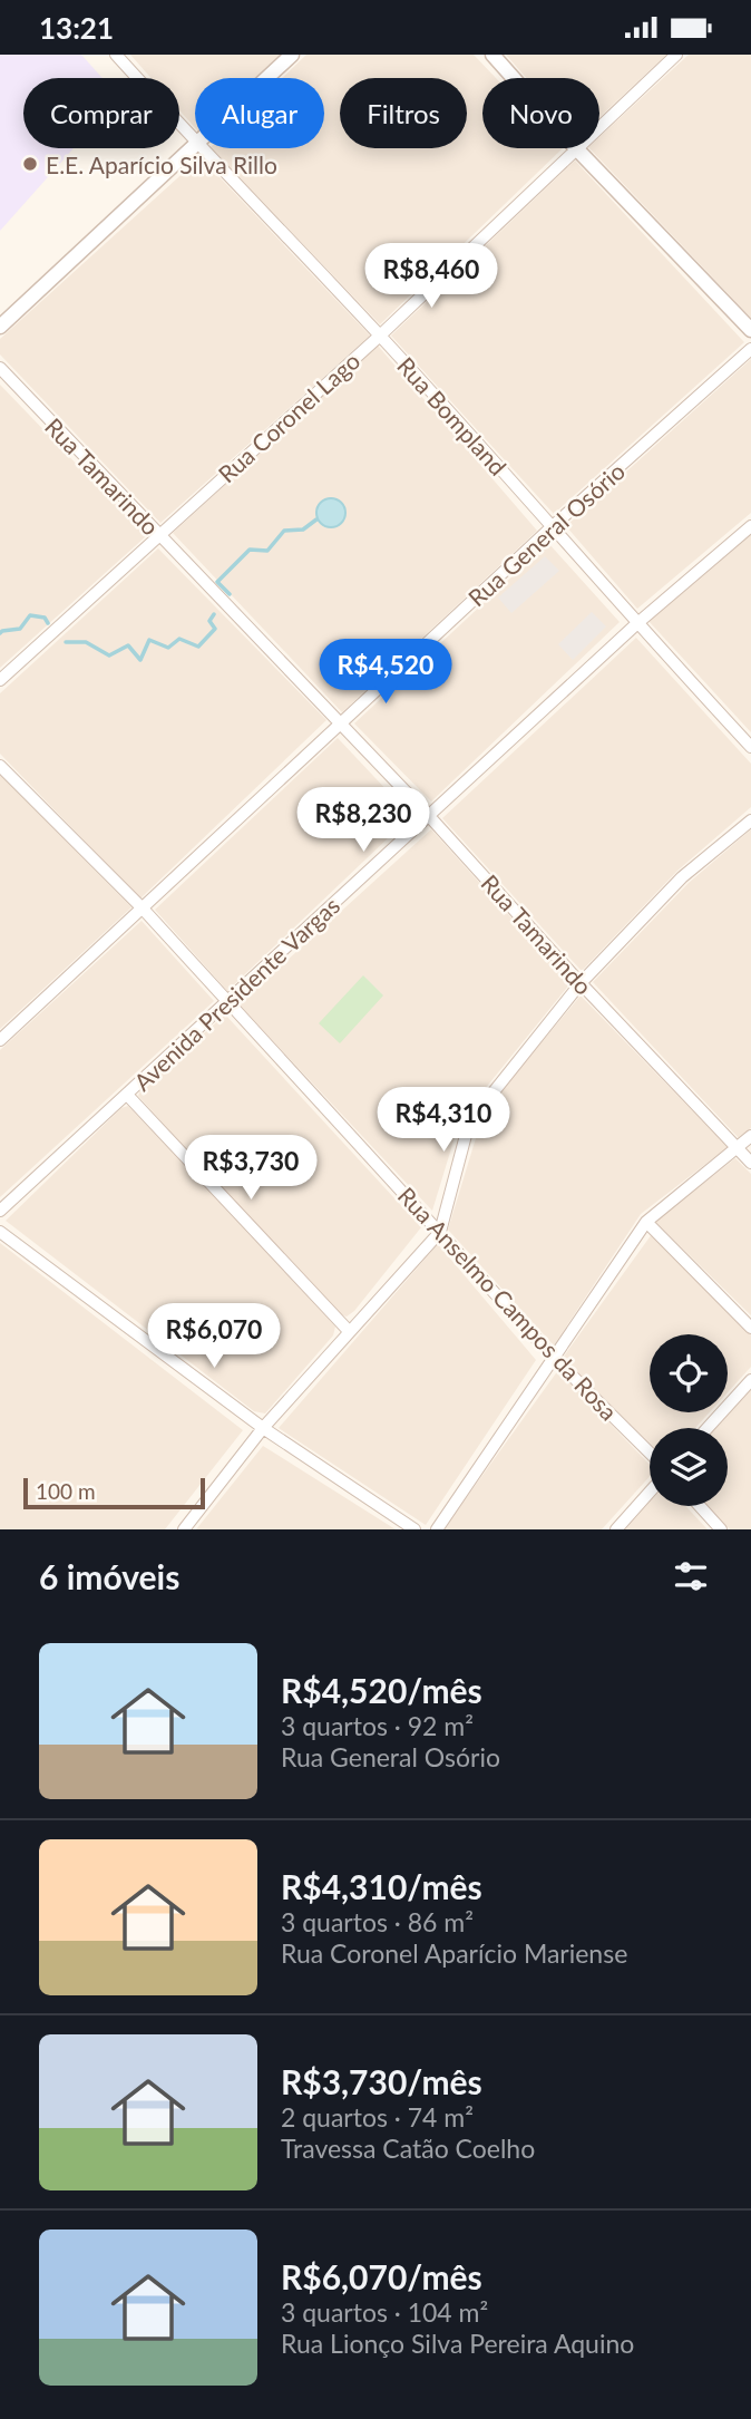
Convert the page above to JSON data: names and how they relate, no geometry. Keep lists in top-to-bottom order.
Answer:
{
  "streets": {
    "street": [
      "Rua Bompland",
      "Rua Coronel Lago",
      "Rua Tamarindo",
      "Rua General Osório",
      "Avenida Presidente Vargas",
      "Rua Anselmo Campos da Rosa"
    ]
  },
  "crossings": [
    ["Rua Bompland", "Rua Coronel Lago"],
    ["Rua Bompland", "Rua General Osório"],
    ["Rua Bompland", "Avenida Presidente Vargas"],
    ["Rua Coronel Lago", "Rua Tamarindo"],
    ["Rua Tamarindo", "Rua General Osório"],
    ["Rua Tamarindo", "Avenida Presidente Vargas"],
    ["Rua General Osório", "Rua Anselmo Campos da Rosa"],
    ["Avenida Presidente Vargas", "Rua Anselmo Campos da Rosa"]
  ],
  "places": ["E.E. Aparício Silva Rillo"],
  "scale_bar": "100 m",
  "page": {
    "status": "13:21",
    "chip": [
      "Comprar",
      "Alugar",
      "Filtros",
      "Novo"
    ],
    "price": [
      "R$8,460",
      "R$4,520",
      "R$8,230",
      "R$4,310",
      "R$3,730",
      "R$6,070"
    ],
    "scale": "100 m",
    "heading": "6 imóveis",
    "list": [
      {
        "name": "R$4,520/mês",
        "note": "3 quartos · 92 m² · Rua General Osório"
      },
      {
        "name": "R$4,310/mês",
        "note": "3 quartos · 86 m² · Rua Coronel Aparício Mariense"
      },
      {
        "name": "R$3,730/mês",
        "note": "2 quartos · 74 m² · Travessa Catão Coelho"
      },
      {
        "name": "R$6,070/mês",
        "note": "3 quartos · 104 m² · Rua Lionço Silva Pereira Aquino"
      }
    ]
  }
}
